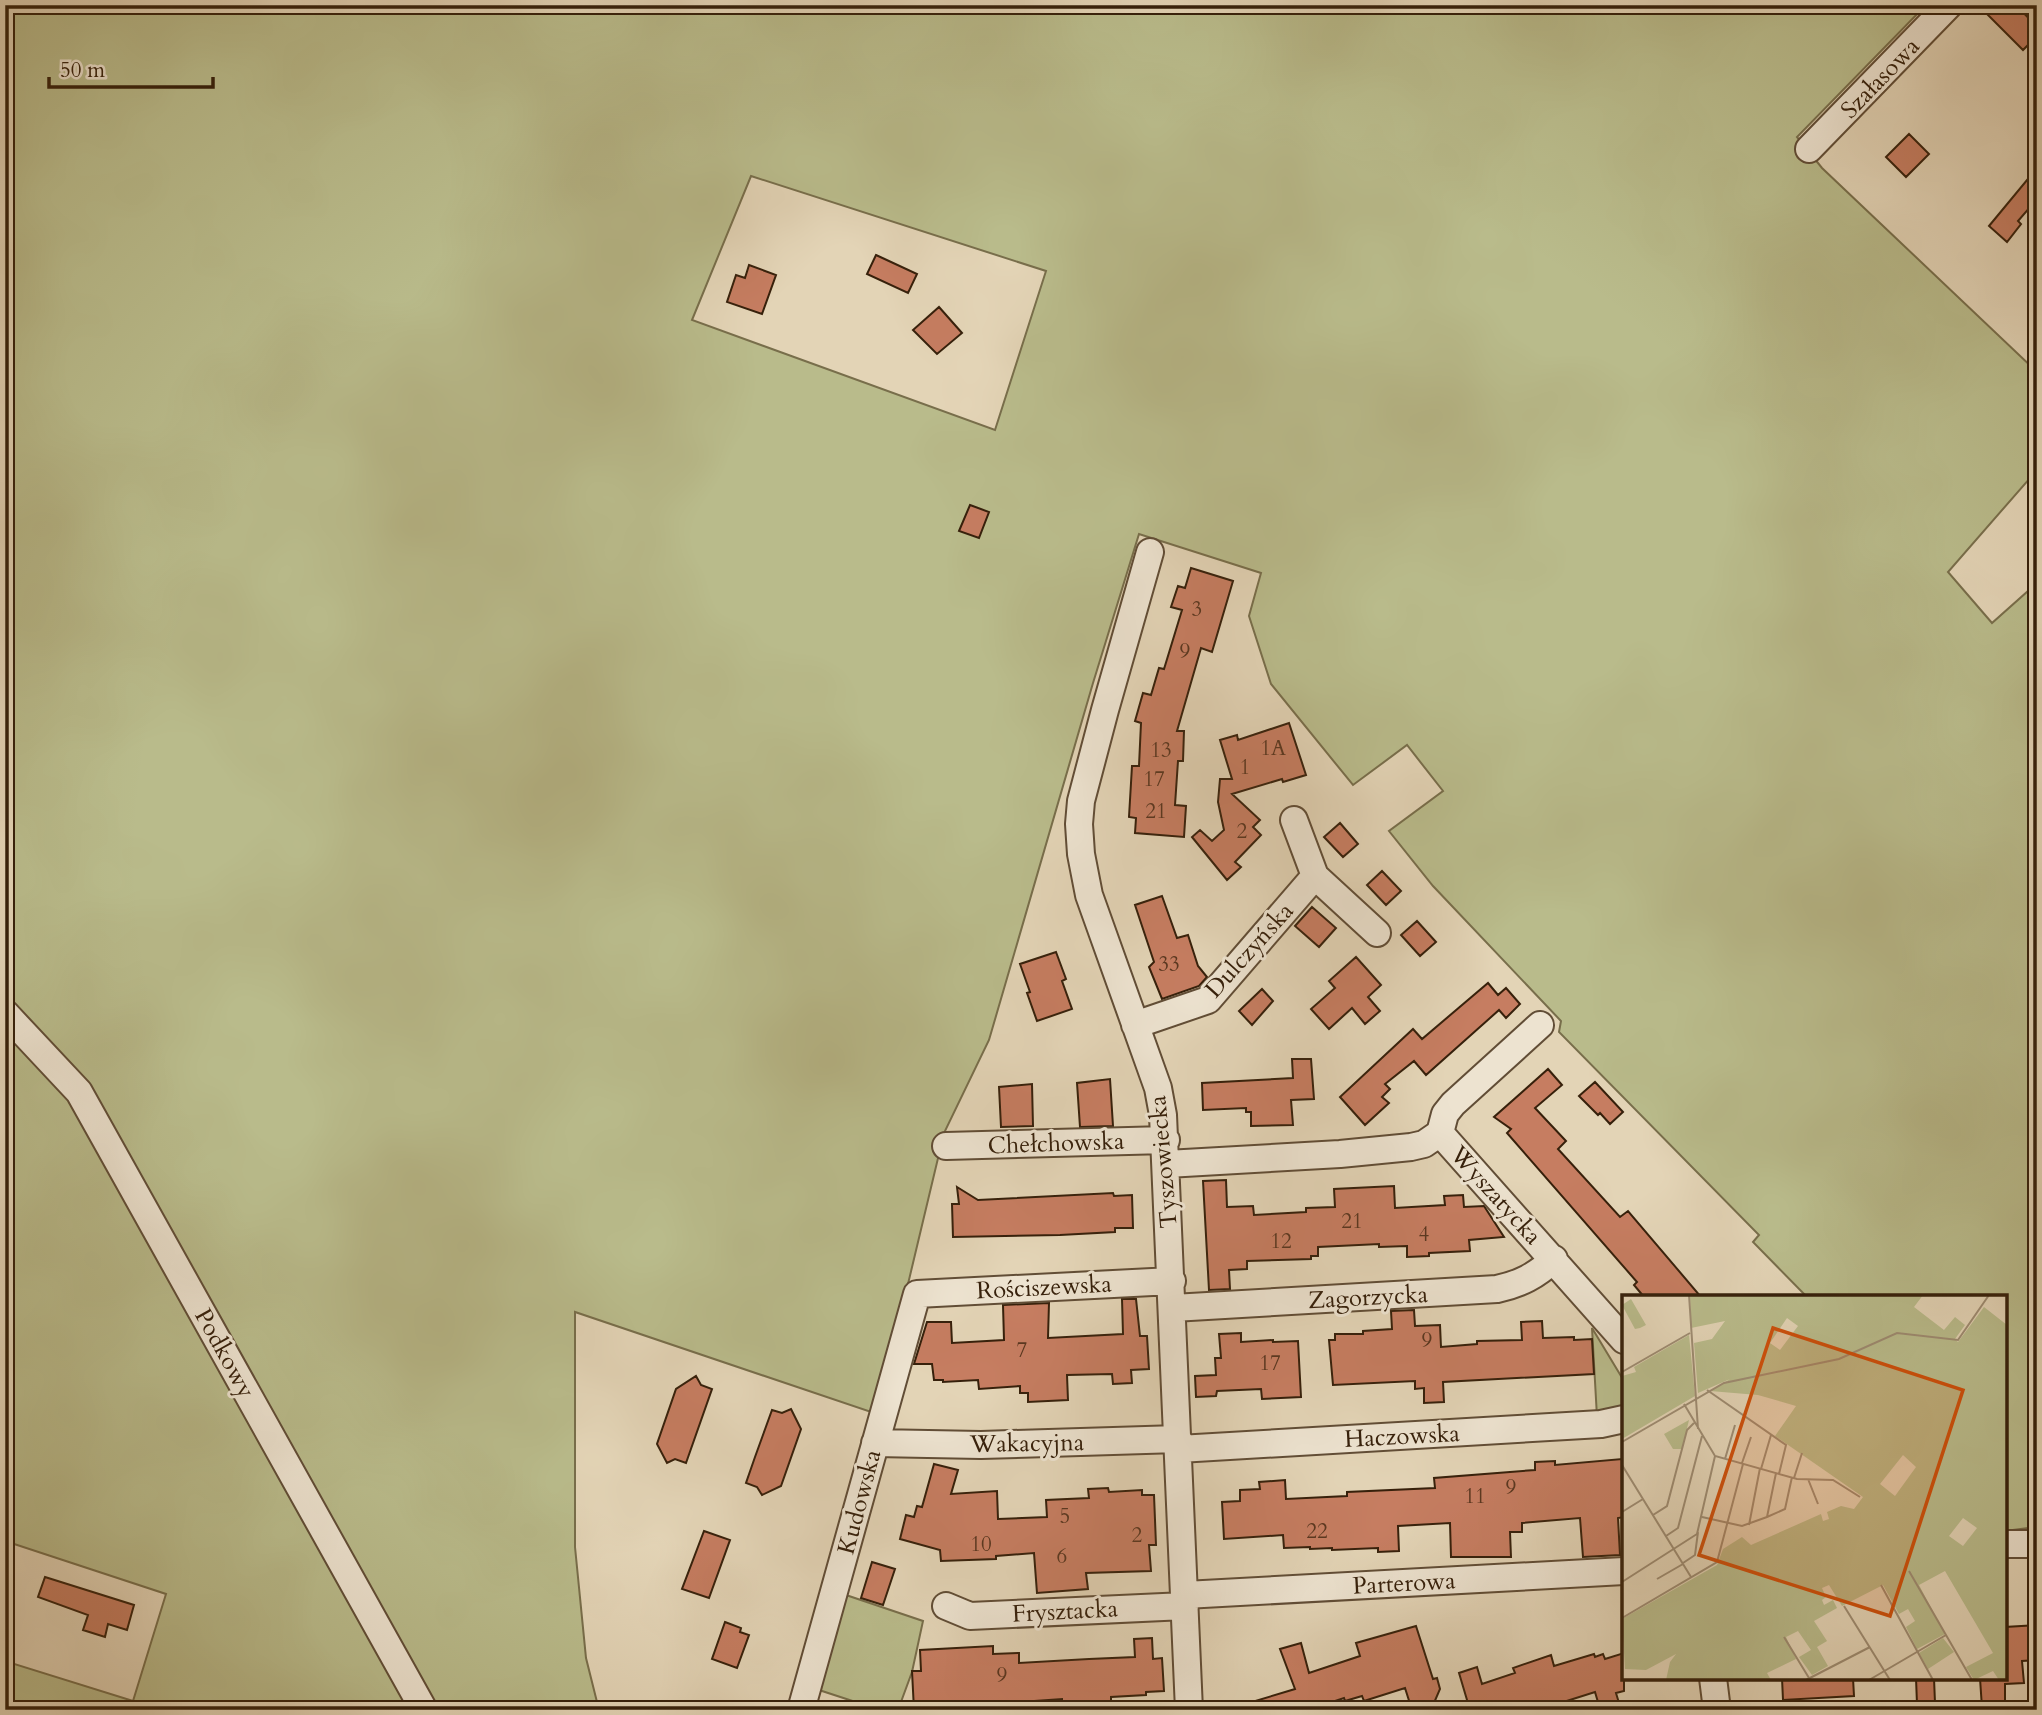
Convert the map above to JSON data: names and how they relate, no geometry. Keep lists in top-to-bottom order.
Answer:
{
  "streets": {
    "street": [
      "Szałasowa",
      "Dulczyńska",
      "Chełchowska",
      "Tyszowiecka",
      "Wyszatycka",
      "Rościszewska",
      "Zagorzycka",
      "Podkowy",
      "Haczowska",
      "Wakacyjna",
      "Kudowska",
      "Parterowa",
      "Frysztacka"
    ]
  },
  "crossings": [
    ["Dulczyńska", "Tyszowiecka"],
    ["Chełchowska", "Tyszowiecka"],
    ["Chełchowska", "Wyszatycka"],
    ["Tyszowiecka", "Wyszatycka"],
    ["Tyszowiecka", "Rościszewska"],
    ["Tyszowiecka", "Zagorzycka"],
    ["Tyszowiecka", "Haczowska"],
    ["Tyszowiecka", "Wakacyjna"],
    ["Tyszowiecka", "Parterowa"],
    ["Tyszowiecka", "Frysztacka"],
    ["Wyszatycka", "Zagorzycka"],
    ["Rościszewska", "Kudowska"],
    ["Haczowska", "Wakacyjna"],
    ["Wakacyjna", "Kudowska"],
    ["Parterowa", "Frysztacka"]
  ],
  "house_numbers": [
    "3",
    "9",
    "1A",
    "13",
    "1",
    "17",
    "21",
    "2",
    "33",
    "21",
    "4",
    "12",
    "9",
    "7",
    "17",
    "9",
    "11",
    "5",
    "22",
    "2",
    "10",
    "6",
    "9"
  ],
  "scale_bar": "50 m"
}
